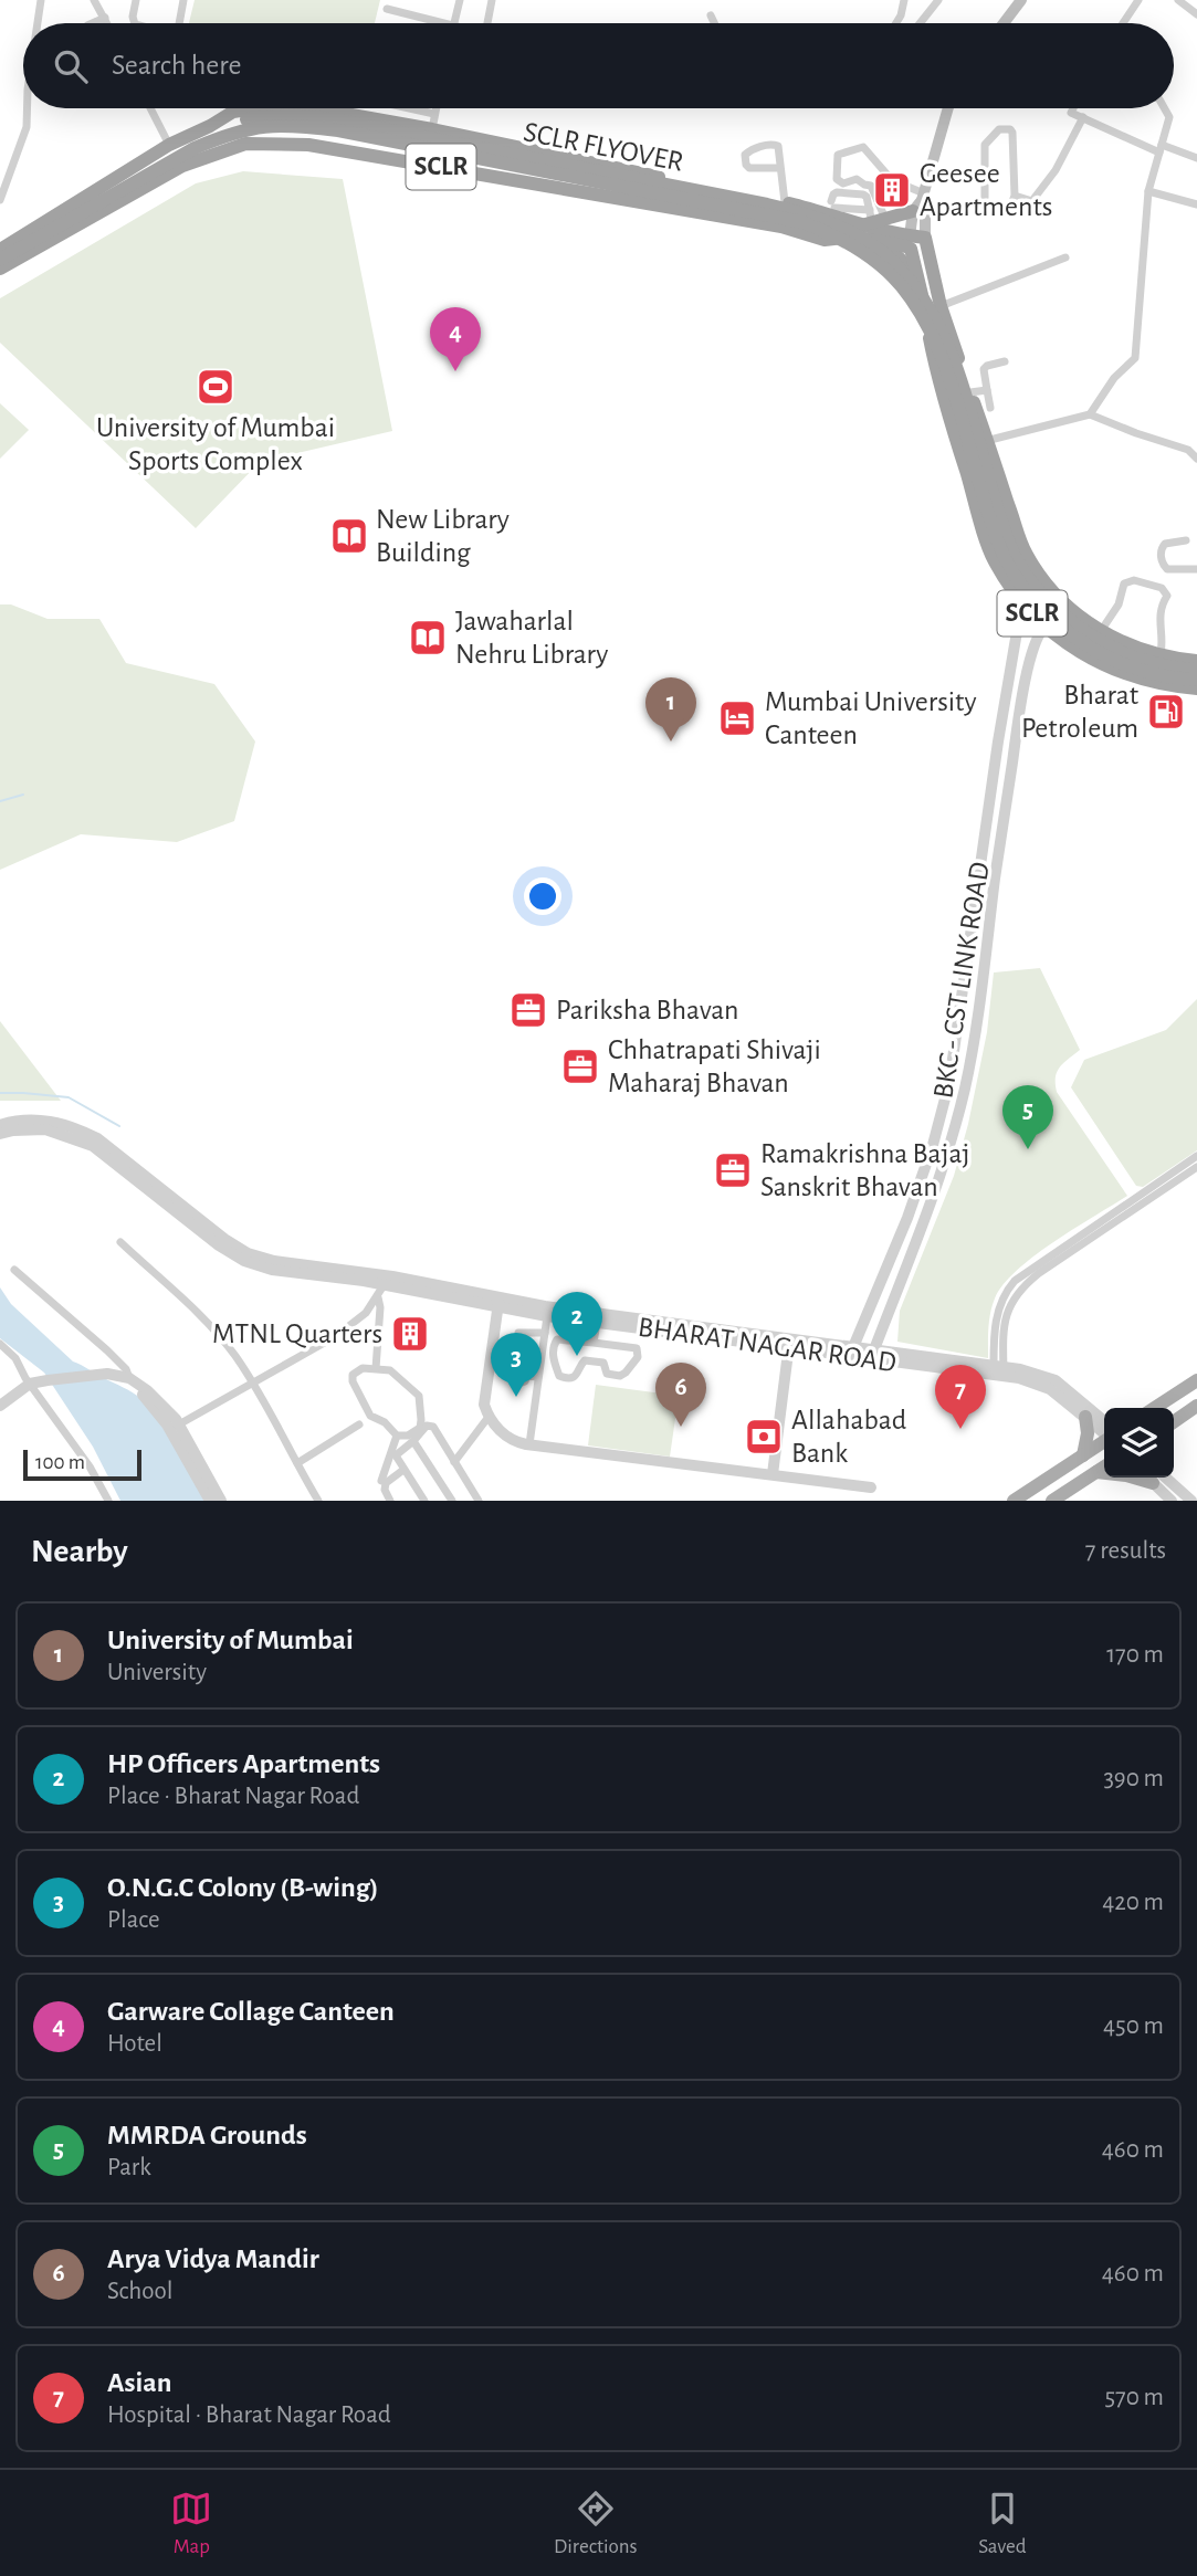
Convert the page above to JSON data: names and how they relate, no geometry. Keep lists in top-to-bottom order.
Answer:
{
  "streets": {
    "highway": ["SCLR FLYOVER", "SCLR"],
    "street": ["BKC - CST LINK ROAD", "BHARAT NAGAR ROAD"]
  },
  "crossings": [
    ["SCLR FLYOVER", "SCLR"],
    ["SCLR", "BKC - CST LINK ROAD"],
    ["BKC - CST LINK ROAD", "BHARAT NAGAR ROAD"]
  ],
  "places": {
    "building": ["Geesee Apartments", "MTNL Quarters"],
    "sports": ["University of Mumbai Sports Complex"],
    "library": ["New Library Building", "Jawaharlal Nehru Library"],
    "fuel station": ["Bharat Petroleum"],
    "hotel": ["Mumbai University Canteen"],
    "office": ["Pariksha Bhavan", "Chhatrapati Shivaji Maharaj Bhavan", "Ramakrishna Bajaj Sanskrit Bhavan"],
    "bank": ["Allahabad Bank"]
  },
  "scale_bar": "100 m",
  "page": {
    "search": "Search here",
    "pins": [
      "4",
      "1",
      "5",
      "2",
      "3",
      "6",
      "7"
    ],
    "scale": "100 m",
    "heading": ["Nearby", "7 results"],
    "list": [
      {
        "mark": "1",
        "name": "University of Mumbai",
        "note": "University",
        "value": "170 m"
      },
      {
        "mark": "2",
        "name": "HP Officers Apartments",
        "note": "Place · Bharat Nagar Road",
        "value": "390 m"
      },
      {
        "mark": "3",
        "name": "O.N.G.C Colony (B-wing)",
        "note": "Place",
        "value": "420 m"
      },
      {
        "mark": "4",
        "name": "Garware Collage Canteen",
        "note": "Hotel",
        "value": "450 m"
      },
      {
        "mark": "5",
        "name": "MMRDA Grounds",
        "note": "Park",
        "value": "460 m"
      },
      {
        "mark": "6",
        "name": "Arya Vidya Mandir",
        "note": "School",
        "value": "460 m"
      },
      {
        "mark": "7",
        "name": "Asian",
        "note": "Hospital · Bharat Nagar Road",
        "value": "570 m"
      }
    ],
    "nav": ["Map", "Directions", "Saved"]
  }
}
